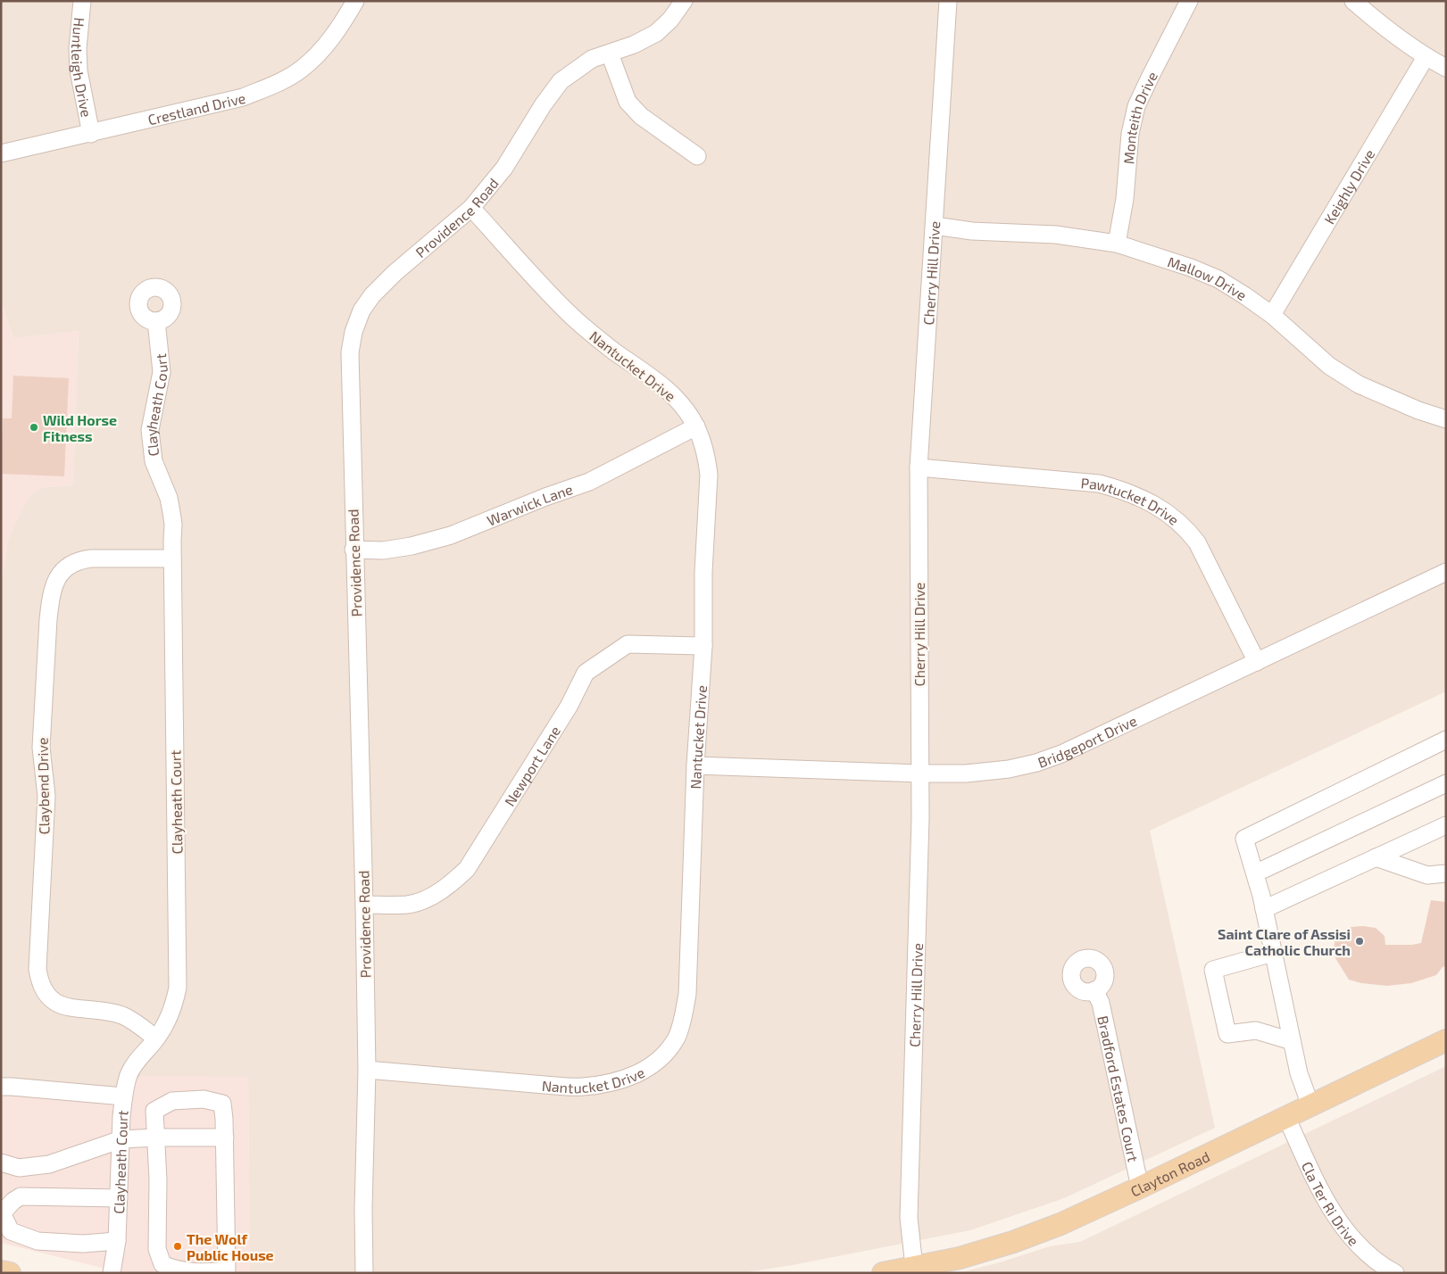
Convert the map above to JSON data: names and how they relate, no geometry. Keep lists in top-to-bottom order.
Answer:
{
  "streets": {
    "main road": ["Clayton Road"],
    "street": [
      "Huntleigh Drive",
      "Crestland Drive",
      "Monteith Drive",
      "Keighly Drive",
      "Providence Road",
      "Cherry Hill Drive",
      "Mallow Drive",
      "Nantucket Drive",
      "Clayheath Court",
      "Pawtucket Drive",
      "Warwick Lane",
      "Bridgeport Drive",
      "Newport Lane",
      "Claybend Drive",
      "Bradford Estates Court",
      "Cla Ter Ri Drive"
    ]
  },
  "crossings": [
    ["Huntleigh Drive", "Crestland Drive"],
    ["Monteith Drive", "Mallow Drive"],
    ["Keighly Drive", "Mallow Drive"],
    ["Providence Road", "Nantucket Drive"],
    ["Providence Road", "Warwick Lane"],
    ["Providence Road", "Newport Lane"],
    ["Cherry Hill Drive", "Mallow Drive"],
    ["Cherry Hill Drive", "Pawtucket Drive"],
    ["Cherry Hill Drive", "Bridgeport Drive"],
    ["Cherry Hill Drive", "Clayton Road"],
    ["Nantucket Drive", "Warwick Lane"],
    ["Nantucket Drive", "Bridgeport Drive"],
    ["Nantucket Drive", "Newport Lane"],
    ["Clayheath Court", "Claybend Drive"],
    ["Pawtucket Drive", "Bridgeport Drive"],
    ["Bradford Estates Court", "Clayton Road"],
    ["Clayton Road", "Cla Ter Ri Drive"]
  ],
  "places": ["Wild Horse Fitness", "Saint Clare of Assisi Catholic Church", "The Wolf Public House"]
}
